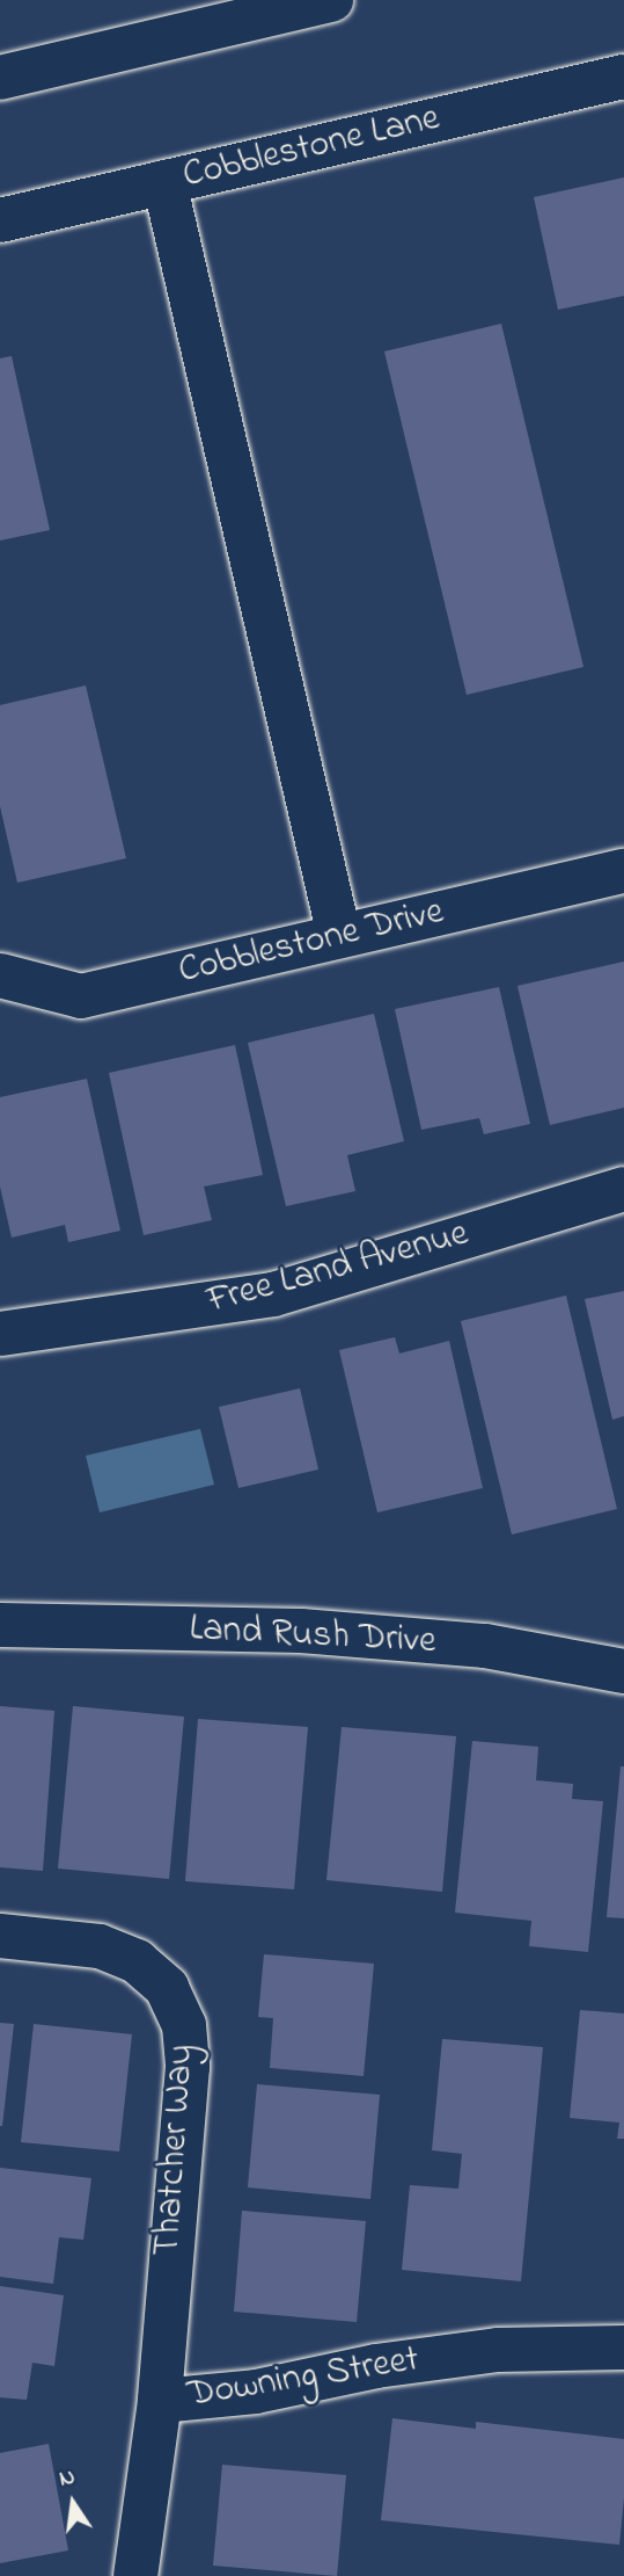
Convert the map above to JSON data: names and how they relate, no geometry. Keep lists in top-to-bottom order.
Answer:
{
  "streets": {
    "street": [
      "Cobblestone Lane",
      "Cobblestone Drive",
      "Free Land Avenue",
      "Land Rush Drive",
      "Thatcher Way",
      "Downing Street"
    ]
  },
  "crossings": [
    ["Thatcher Way", "Downing Street"]
  ],
  "north": "top"
}
